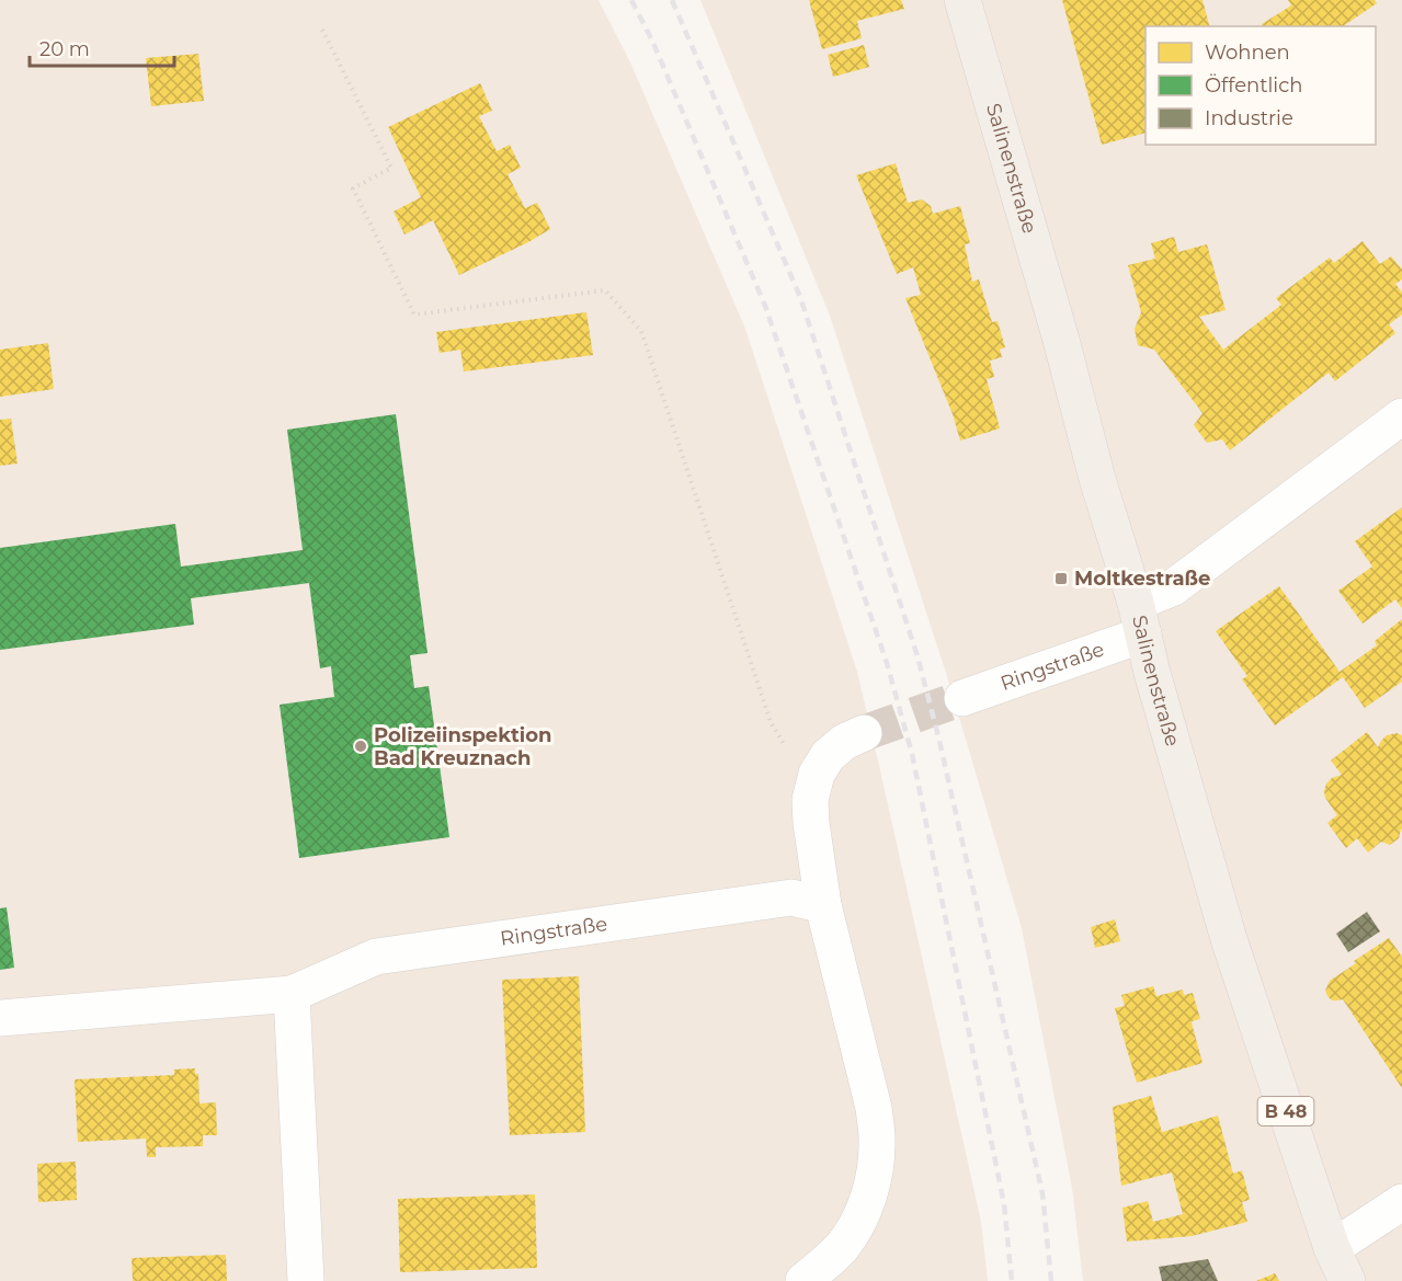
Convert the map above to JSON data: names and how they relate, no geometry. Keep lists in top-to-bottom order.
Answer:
{
  "streets": {
    "main road": ["Salinenstraße", "B 48"],
    "street": ["Ringstraße"]
  },
  "crossings": [
    ["Salinenstraße", "Ringstraße"]
  ],
  "places": {
    "transit": ["Moltkestraße"],
    "other": ["Polizeiinspektion Bad Kreuznach"]
  },
  "legend": ["Wohnen", "Öffentlich", "Industrie"],
  "scale_bar": "20 m"
}
